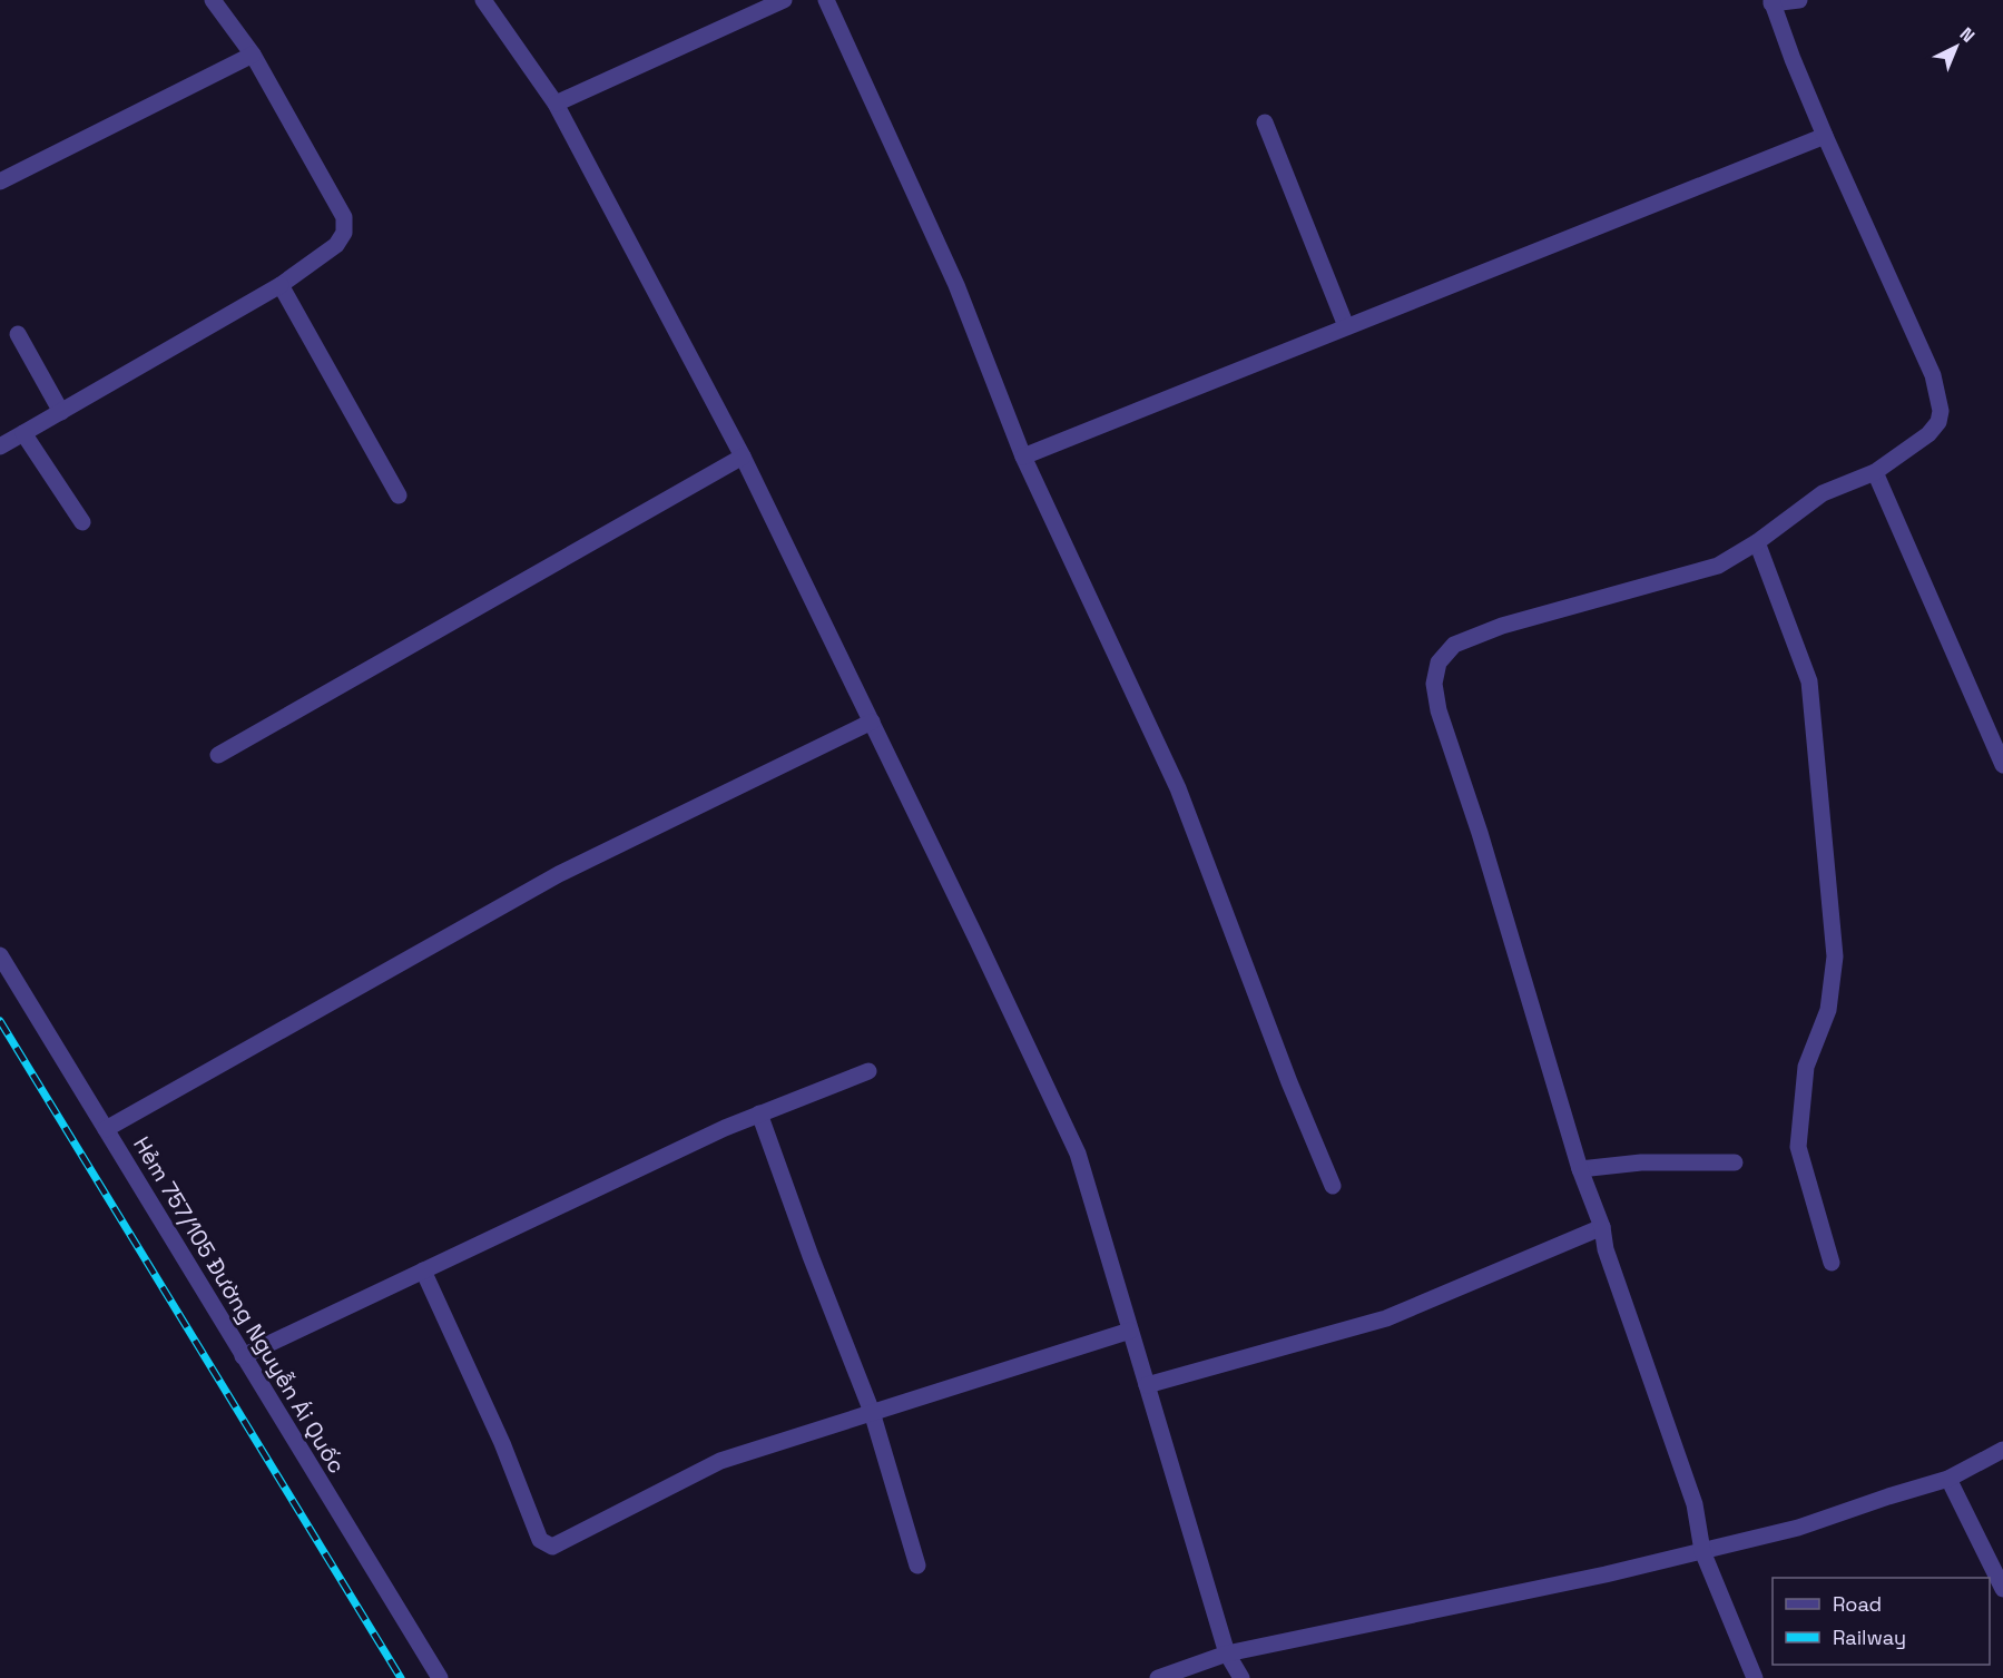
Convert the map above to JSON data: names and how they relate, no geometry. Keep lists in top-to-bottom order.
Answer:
{
  "streets": {
    "street": ["Hẻm 757/105 Đường Nguyễn Ái Quốc"]
  },
  "legend": ["Road", "Railway"],
  "north": "top right"
}
